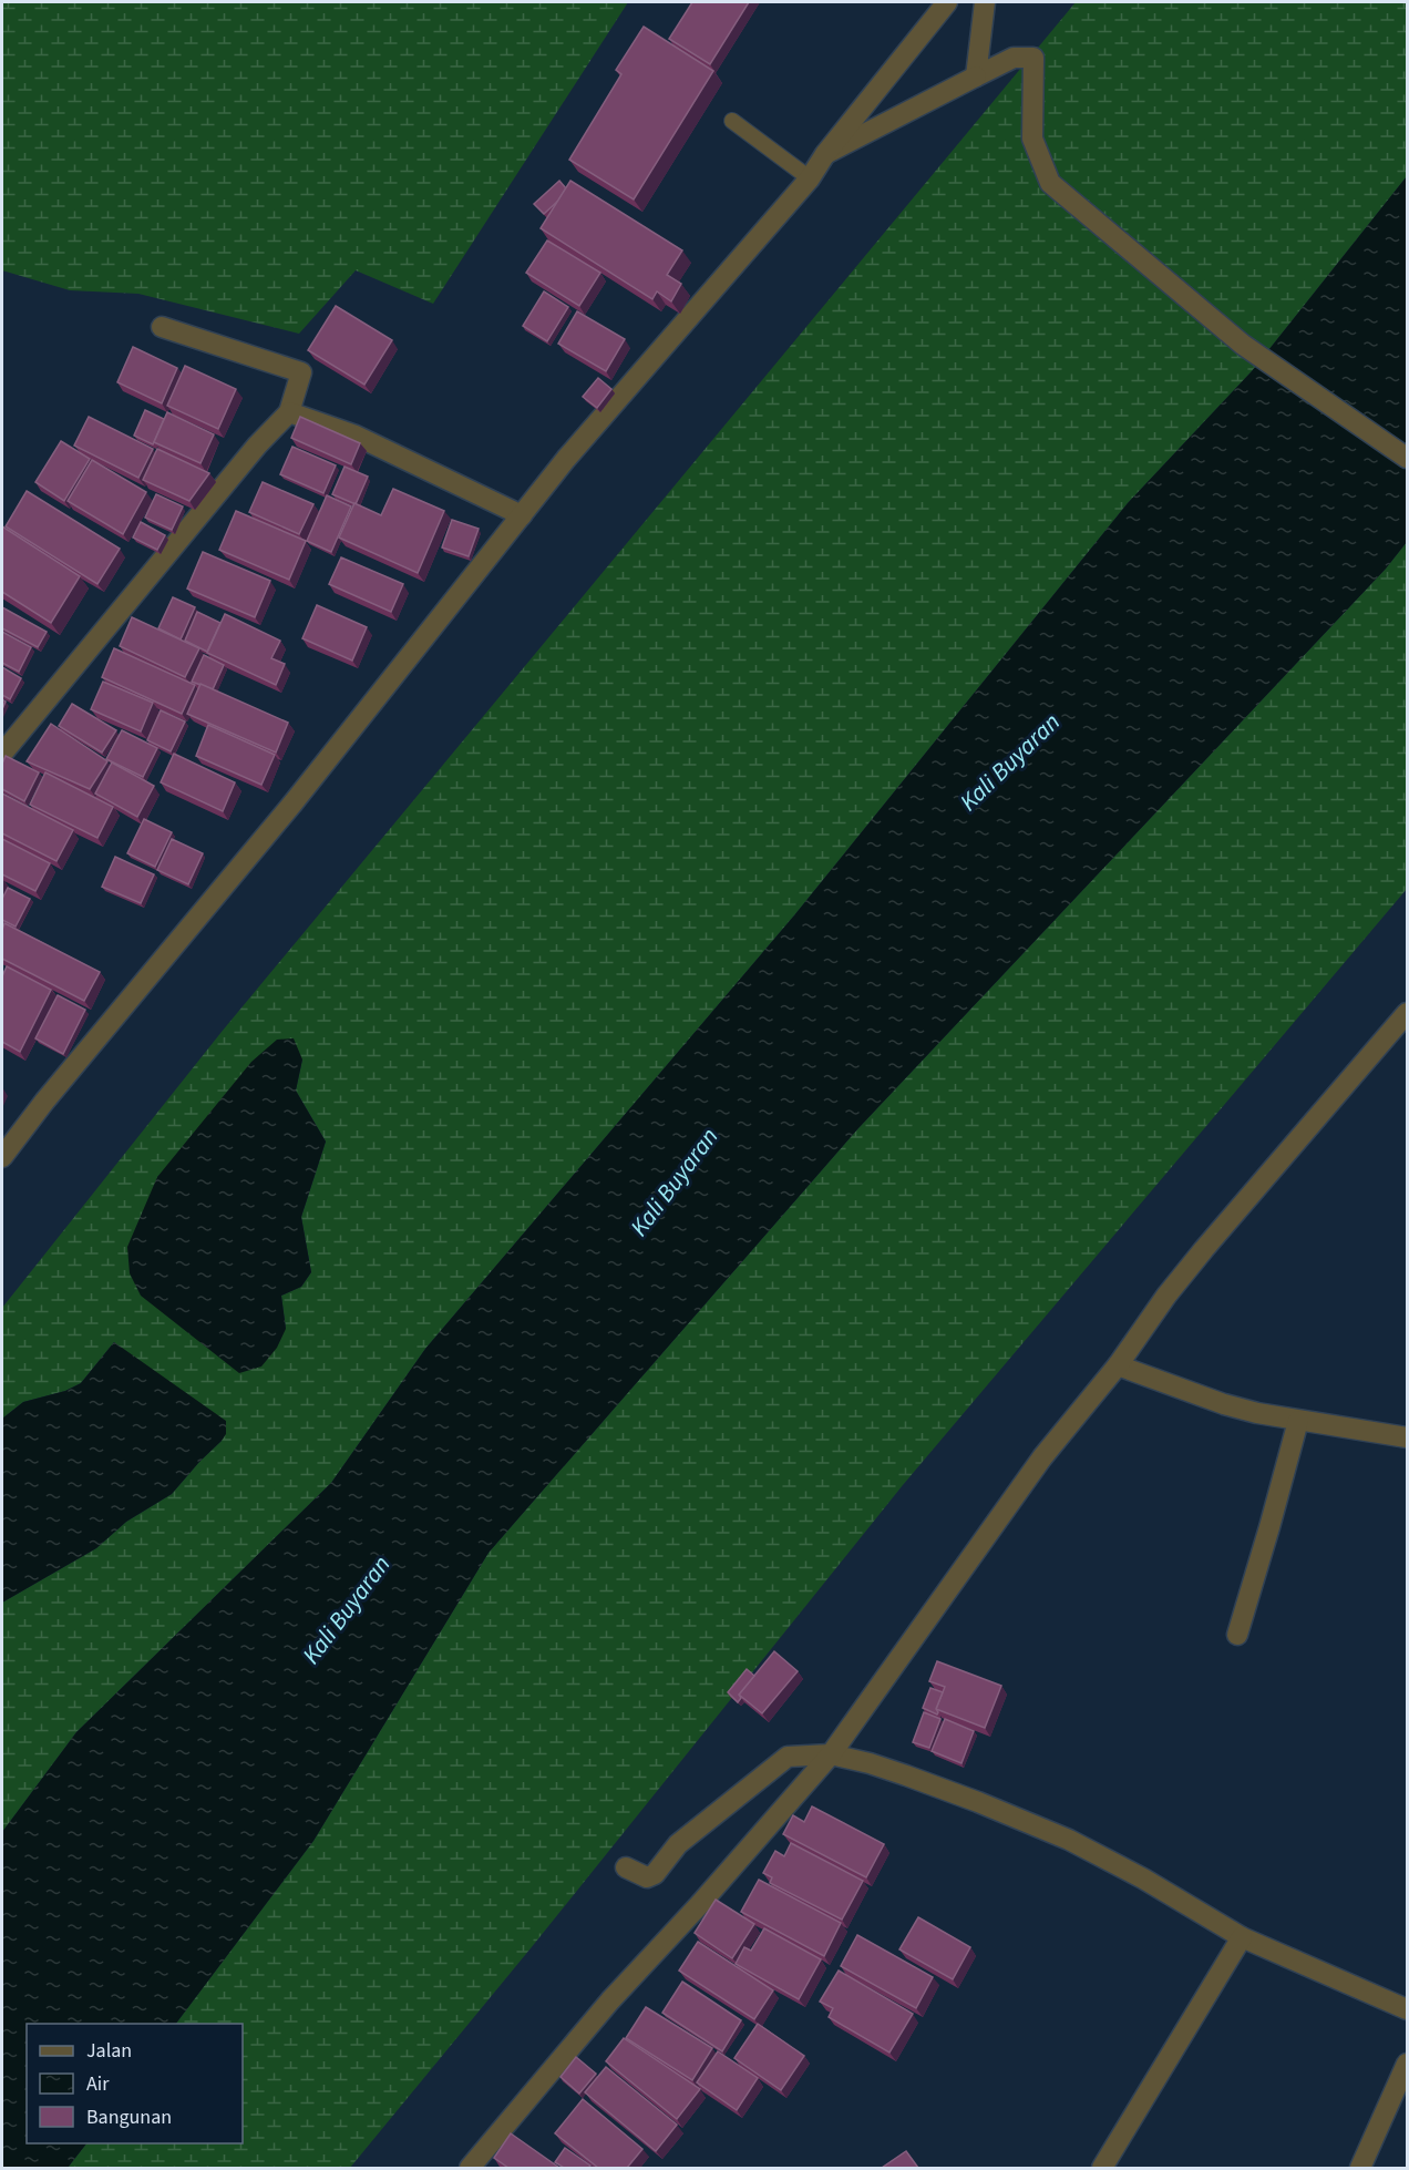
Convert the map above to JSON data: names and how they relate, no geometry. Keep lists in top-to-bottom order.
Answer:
{
  "water": ["Kali Buyaran"],
  "legend": ["Jalan", "Air", "Bangunan"]
}
